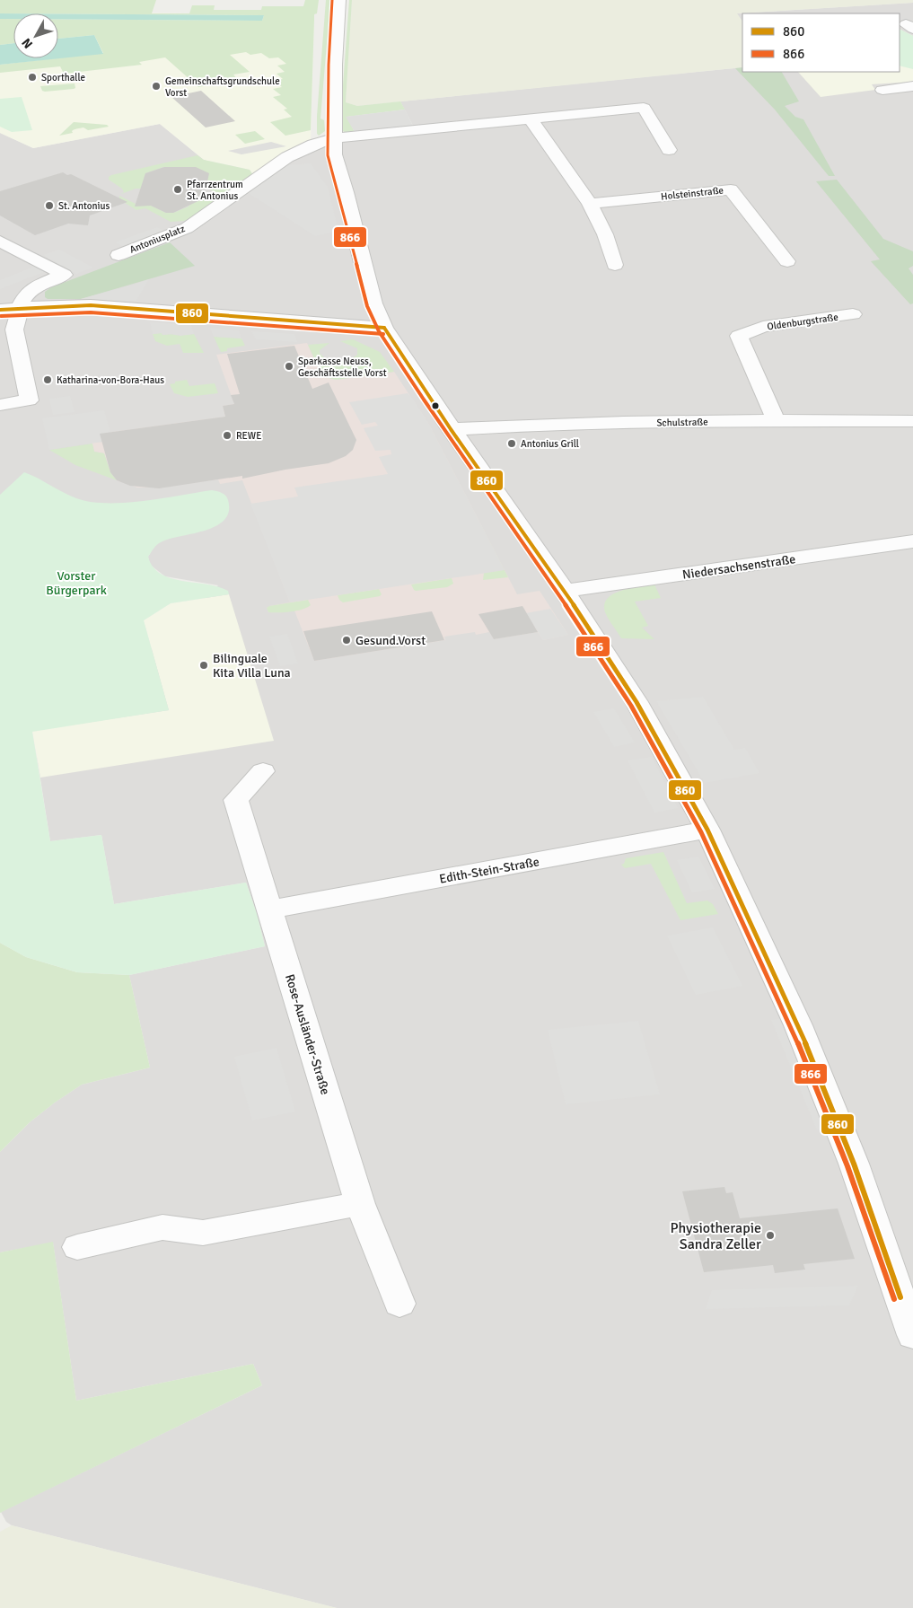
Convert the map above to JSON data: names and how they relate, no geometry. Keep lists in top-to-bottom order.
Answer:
{
  "streets": {
    "street": [
      "Holsteinstraße",
      "Antoniusplatz",
      "Oldenburgstraße",
      "Schulstraße",
      "Niedersachsenstraße",
      "Edith-Stein-Straße",
      "Rose-Ausländer-Straße"
    ]
  },
  "crossings": [
    ["Oldenburgstraße", "Schulstraße"],
    ["Edith-Stein-Straße", "Rose-Ausländer-Straße"]
  ],
  "parks": ["Vorster Bürgerpark"],
  "places": [
    "Sporthalle",
    "Gemeinschaftsgrundschule Vorst",
    "Pfarrzentrum St. Antonius",
    "St. Antonius",
    "Sparkasse Neuss, Geschäftsstelle Vorst",
    "Katharina-von-Bora-Haus",
    "REWE",
    "Antonius Grill",
    "Gesund.Vorst",
    "Bilinguale Kita Villa Luna",
    "Physiotherapie Sandra Zeller"
  ],
  "lines": ["transit line 866", "transit line 860"],
  "legend": ["860", "866"],
  "north": "bottom left"
}
